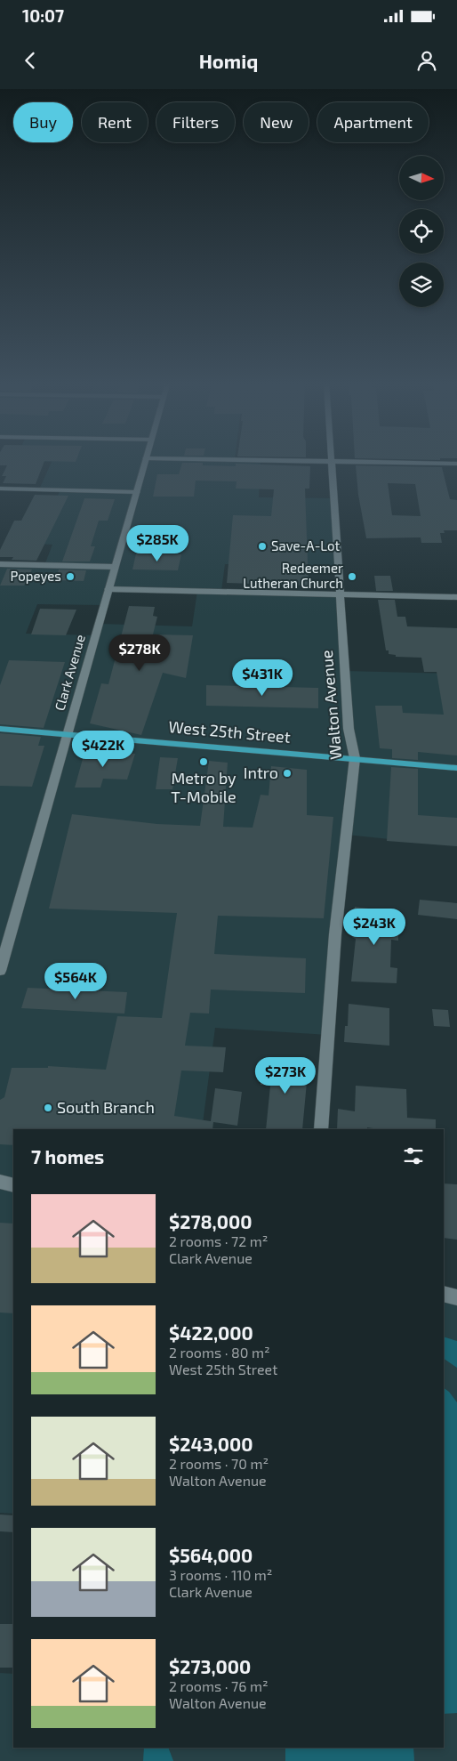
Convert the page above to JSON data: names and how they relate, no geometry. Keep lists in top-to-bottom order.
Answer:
{
  "streets": {
    "main road": ["West 25th Street"],
    "street": ["Clark Avenue", "Walton Avenue"]
  },
  "crossings": [
    ["Clark Avenue", "West 25th Street"],
    ["Walton Avenue", "West 25th Street"]
  ],
  "places": [
    "Save-A-Lot",
    "Popeyes",
    "Redeemer Lutheran Church",
    "Metro by T-Mobile",
    "Intro",
    "South Branch"
  ],
  "north": "right",
  "page": {
    "status": "10:07",
    "header": "Homiq",
    "chip": [
      "Buy",
      "Rent",
      "Filters",
      "New",
      "Apartment"
    ],
    "price": [
      "$285K",
      "$278K",
      "$431K",
      "$422K",
      "$243K",
      "$564K",
      "$273K"
    ],
    "heading": "7 homes",
    "list": [
      {
        "name": "$278,000",
        "note": "2 rooms · 72 m² · Clark Avenue"
      },
      {
        "name": "$422,000",
        "note": "2 rooms · 80 m² · West 25th Street"
      },
      {
        "name": "$243,000",
        "note": "2 rooms · 70 m² · Walton Avenue"
      },
      {
        "name": "$564,000",
        "note": "3 rooms · 110 m² · Clark Avenue"
      },
      {
        "name": "$273,000",
        "note": "2 rooms · 76 m² · Walton Avenue"
      }
    ]
  }
}
